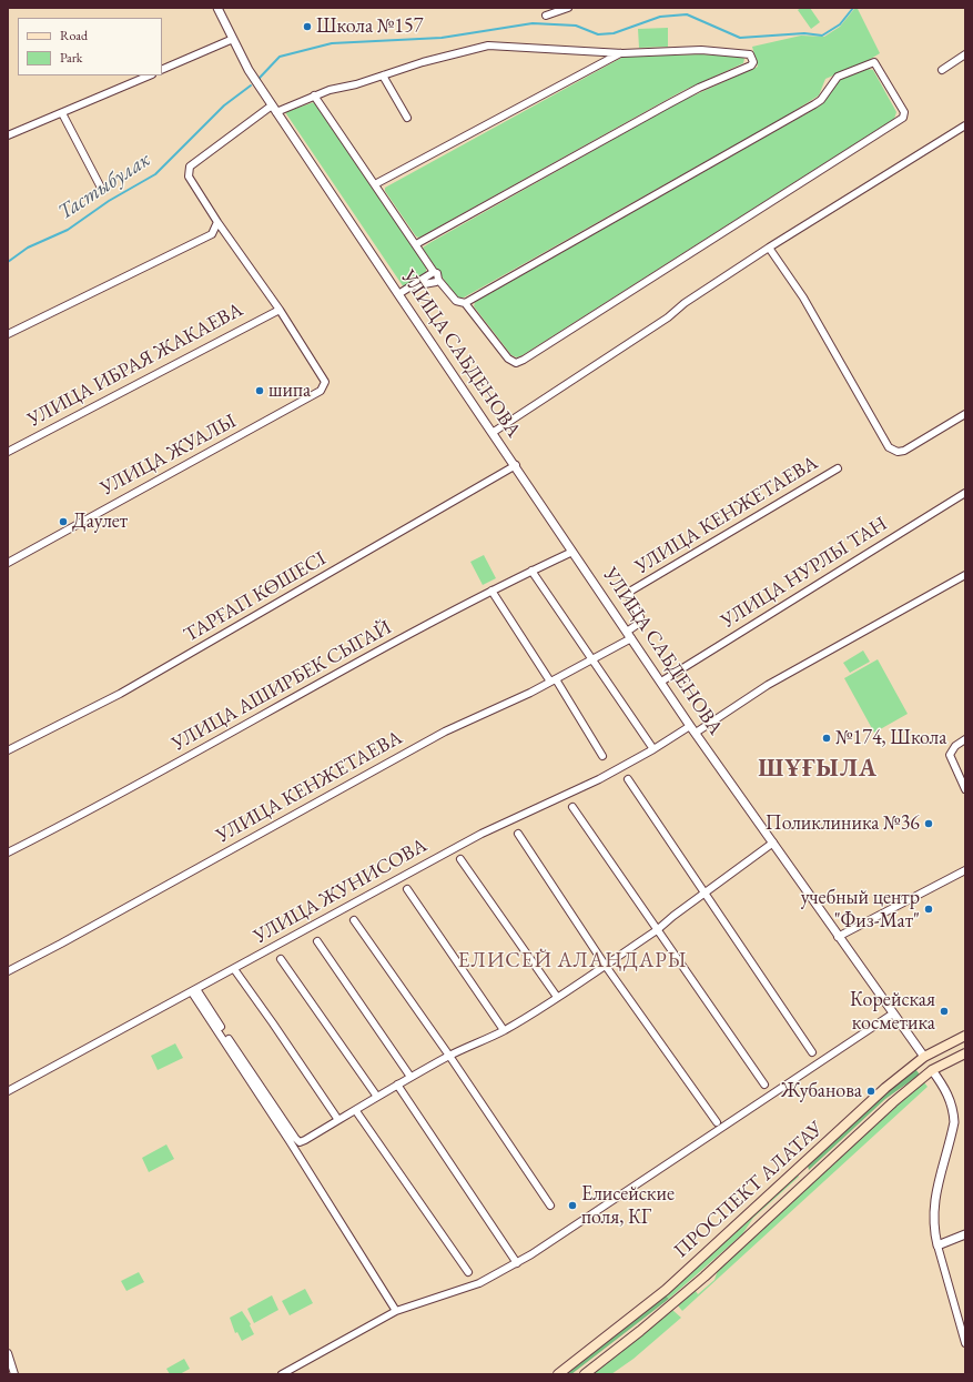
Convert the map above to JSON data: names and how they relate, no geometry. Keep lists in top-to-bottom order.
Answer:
{
  "streets": {
    "main road": ["УЛИЦА САБДЕНОВА", "ПРОСПЕКТ АЛАТАУ"],
    "street": [
      "УЛИЦА ИБРАЯ ЖАКАЕВА",
      "УЛИЦА ЖУАЛЫ",
      "УЛИЦА КЕНЖЕТАЕВА",
      "УЛИЦА НУРЛЫ ТАН",
      "ТАРҒАП КӨШЕСІ",
      "УЛИЦА АШИРБЕК СЫГАЙ",
      "УЛИЦА ЖУНИСОВА"
    ]
  },
  "crossings": [
    ["УЛИЦА САБДЕНОВА", "УЛИЦА КЕНЖЕТАЕВА"],
    ["УЛИЦА САБДЕНОВА", "УЛИЦА НУРЛЫ ТАН"],
    ["УЛИЦА САБДЕНОВА", "ТАРҒАП КӨШЕСІ"],
    ["УЛИЦА САБДЕНОВА", "УЛИЦА АШИРБЕК СЫГАЙ"],
    ["УЛИЦА САБДЕНОВА", "УЛИЦА ЖУНИСОВА"],
    ["УЛИЦА САБДЕНОВА", "ПРОСПЕКТ АЛАТАУ"],
    ["УЛИЦА ИБРАЯ ЖАКАЕВА", "УЛИЦА ЖУАЛЫ"]
  ],
  "districts": ["ШҰҒЫЛА", "ЕЛИСЕЙ АЛАҢДАРЫ"],
  "water": ["Тастыбулак"],
  "places": [
    "Школа №157",
    "шипа",
    "Даулет",
    "№174, Школа",
    "Поликлиника №36",
    "учебный центр \"Физ-Мат\"",
    "Корейская косметика",
    "Жубанова",
    "Елисейские поля, КГ"
  ],
  "legend": ["Road", "Park"]
}
